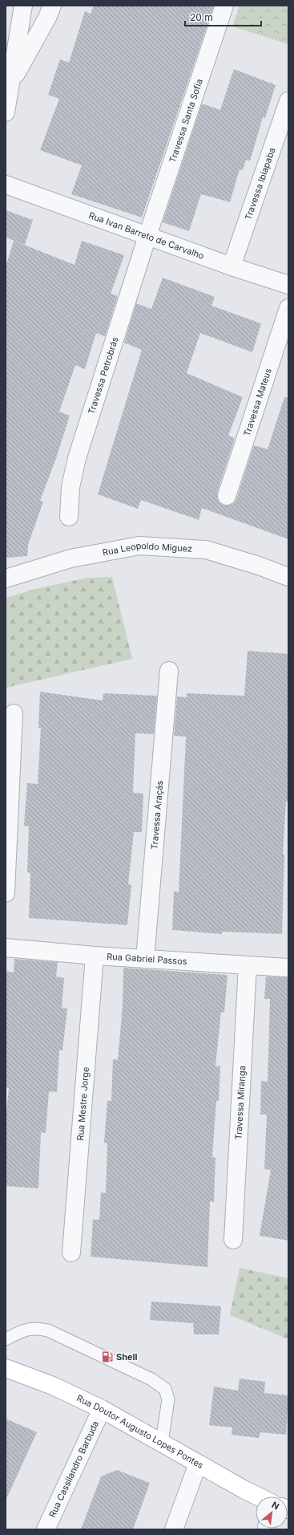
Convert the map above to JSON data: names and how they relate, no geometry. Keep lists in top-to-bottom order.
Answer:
{
  "streets": {
    "street": [
      "Travessa Santa Sofia",
      "Travessa Ibiapaba",
      "Rua Ivan Barreto de Carvalho",
      "Travessa Petrobrás",
      "Travessa Mateus",
      "Rua Leopoldo Miguez",
      "Travessa Araçás",
      "Rua Gabriel Passos",
      "Travessa Miranga",
      "Rua Mestre Jorge",
      "Rua Doutor Augusto Lopes Pontes",
      "Rua Cassilandro Barbuda"
    ]
  },
  "crossings": [
    ["Travessa Santa Sofia", "Rua Ivan Barreto de Carvalho"],
    ["Travessa Santa Sofia", "Travessa Petrobrás"],
    ["Travessa Ibiapaba", "Rua Ivan Barreto de Carvalho"],
    ["Rua Ivan Barreto de Carvalho", "Travessa Petrobrás"],
    ["Travessa Araçás", "Rua Gabriel Passos"],
    ["Rua Gabriel Passos", "Travessa Miranga"],
    ["Rua Gabriel Passos", "Rua Mestre Jorge"],
    ["Rua Doutor Augusto Lopes Pontes", "Rua Cassilandro Barbuda"]
  ],
  "places": {
    "fuel station": ["Shell"]
  },
  "scale_bar": "20 m",
  "north": "top right"
}
